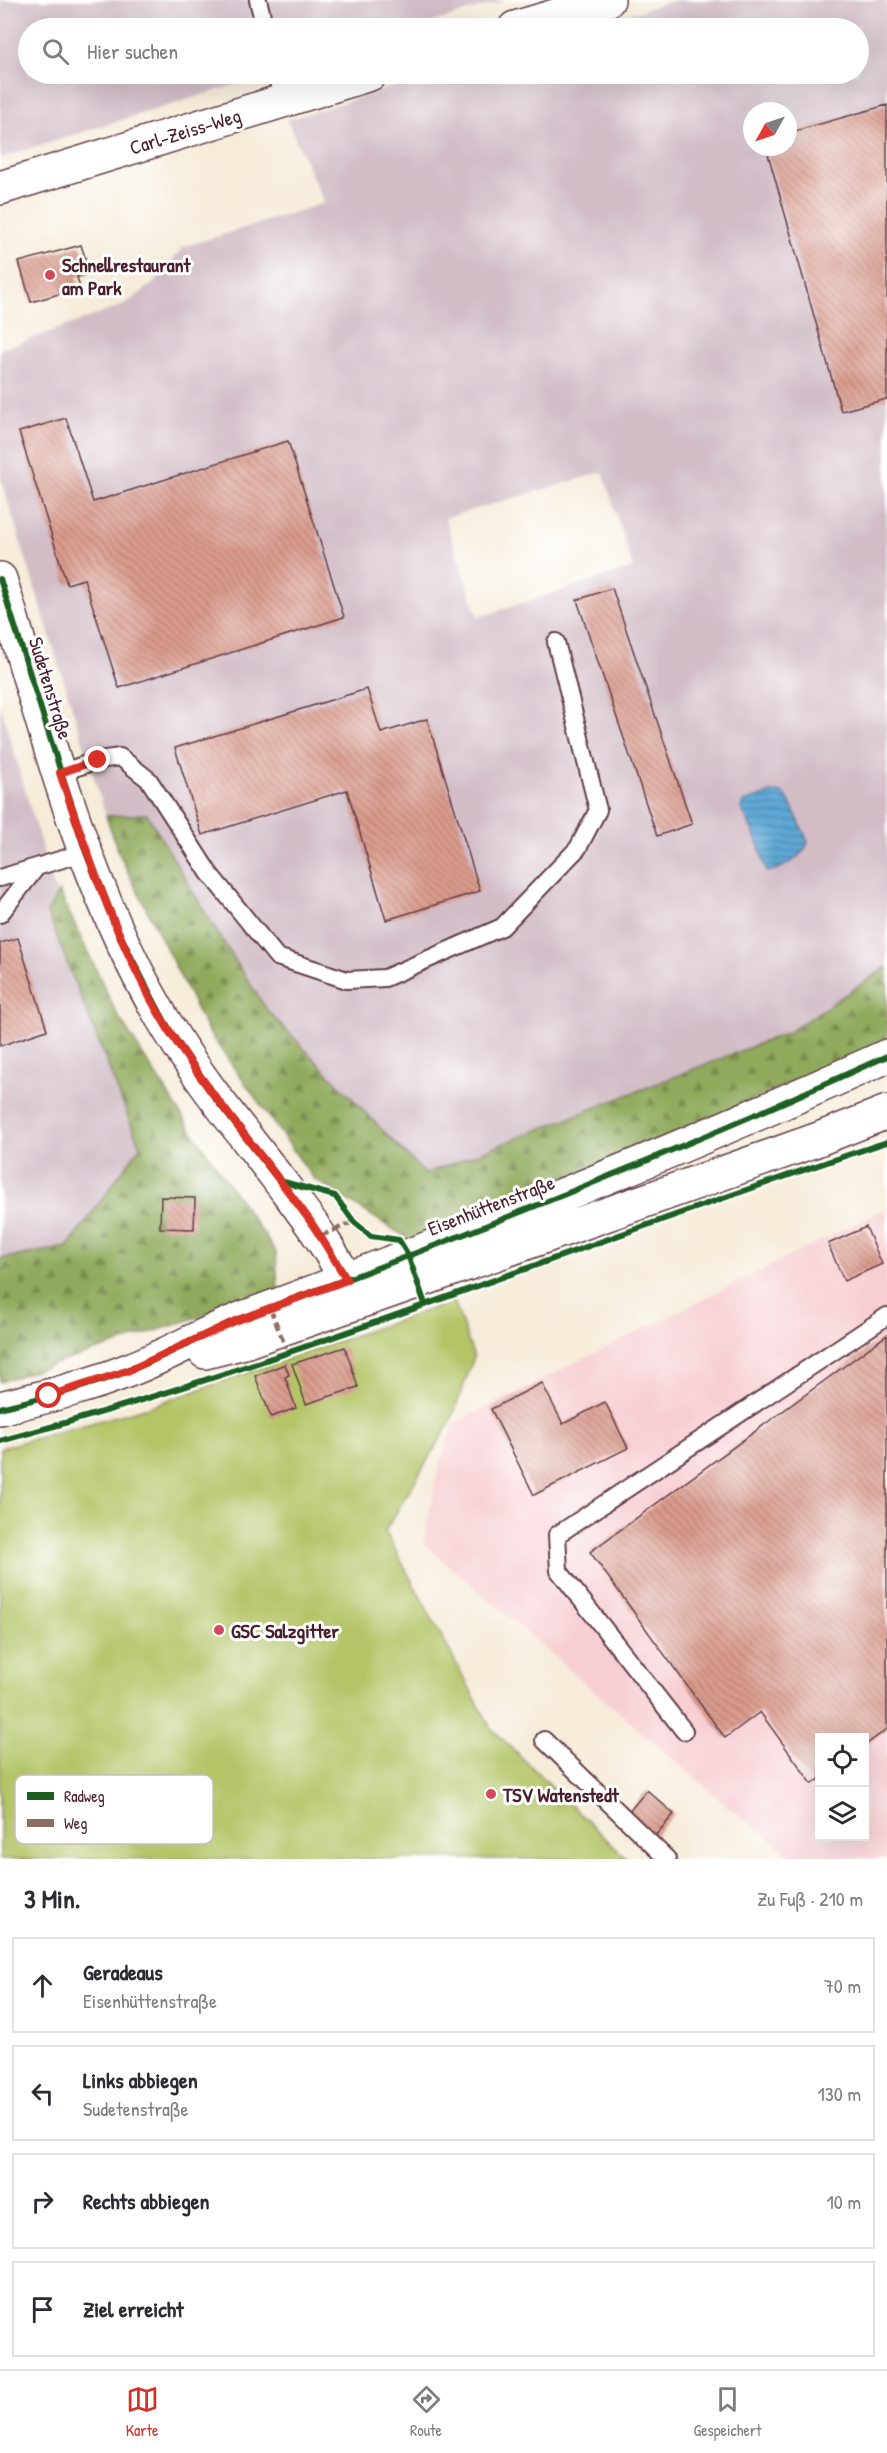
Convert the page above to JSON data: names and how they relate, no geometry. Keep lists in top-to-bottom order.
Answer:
{
  "streets": {
    "street": ["Carl-Zeiss-Weg", "Sudetenstraße", "Eisenhüttenstraße"]
  },
  "crossings": [
    ["Sudetenstraße", "Eisenhüttenstraße"]
  ],
  "places": ["Schnellrestaurant am Park", "GSC Salzgitter", "TSV Watenstedt"],
  "legend": ["Radweg", "Weg"],
  "north": "bottom left",
  "page": {
    "search": "Hier suchen",
    "heading": ["3 Min.", "Zu Fuß · 210 m"],
    "list": [
      ["Geradeaus", "Eisenhüttenstraße", "70 m"],
      ["Links abbiegen", "Sudetenstraße", "130 m"],
      ["Rechts abbiegen", "10 m"],
      "Ziel erreicht"
    ],
    "nav": ["Karte", "Route", "Gespeichert"]
  }
}
